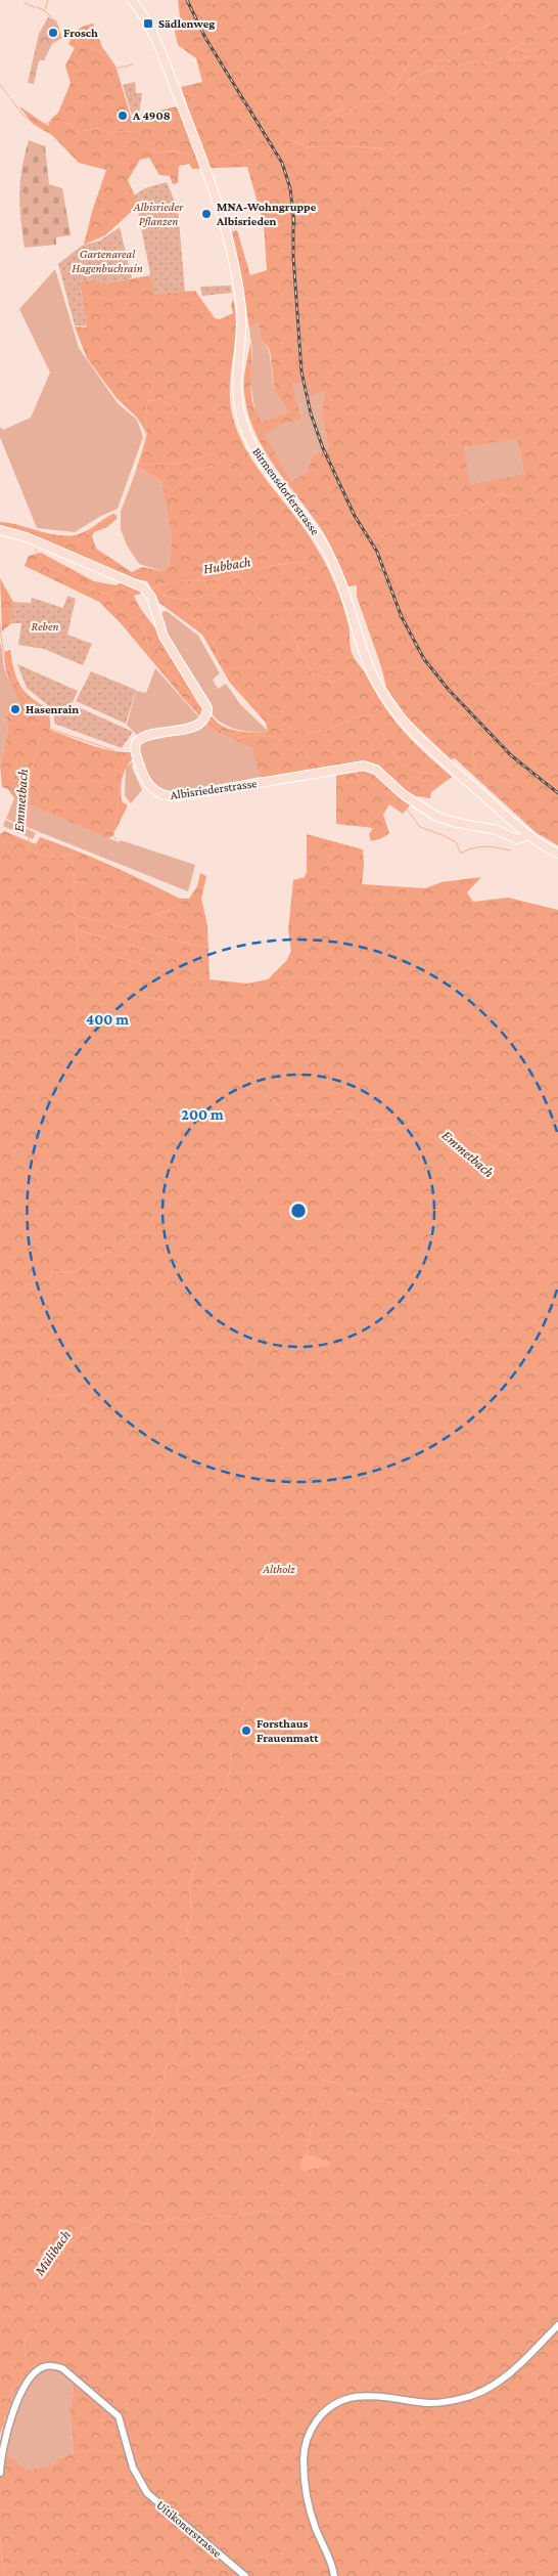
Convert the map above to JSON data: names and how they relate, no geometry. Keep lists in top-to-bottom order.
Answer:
{
  "streets": {
    "main road": ["Birmensdorferstrasse", "Albisriederstrasse"],
    "street": ["Uitikonerstrasse"]
  },
  "crossings": [
    ["Birmensdorferstrasse", "Albisriederstrasse"]
  ],
  "water": ["Hubbach", "Emmetbach", "Mülibach"],
  "parks": [
    "Albisrieder Pflanzen",
    "Gartenareal Hagenbuchrain",
    "Reben",
    "Altholz"
  ],
  "places": {
    "transit": ["Sädlenweg"],
    "other": [
      "Frosch",
      "A 4908",
      "MNA-Wohngruppe Albisrieden",
      "Hasenrain",
      "Forsthaus Frauenmatt"
    ]
  },
  "rings": ["400 m", "200 m"]
}
